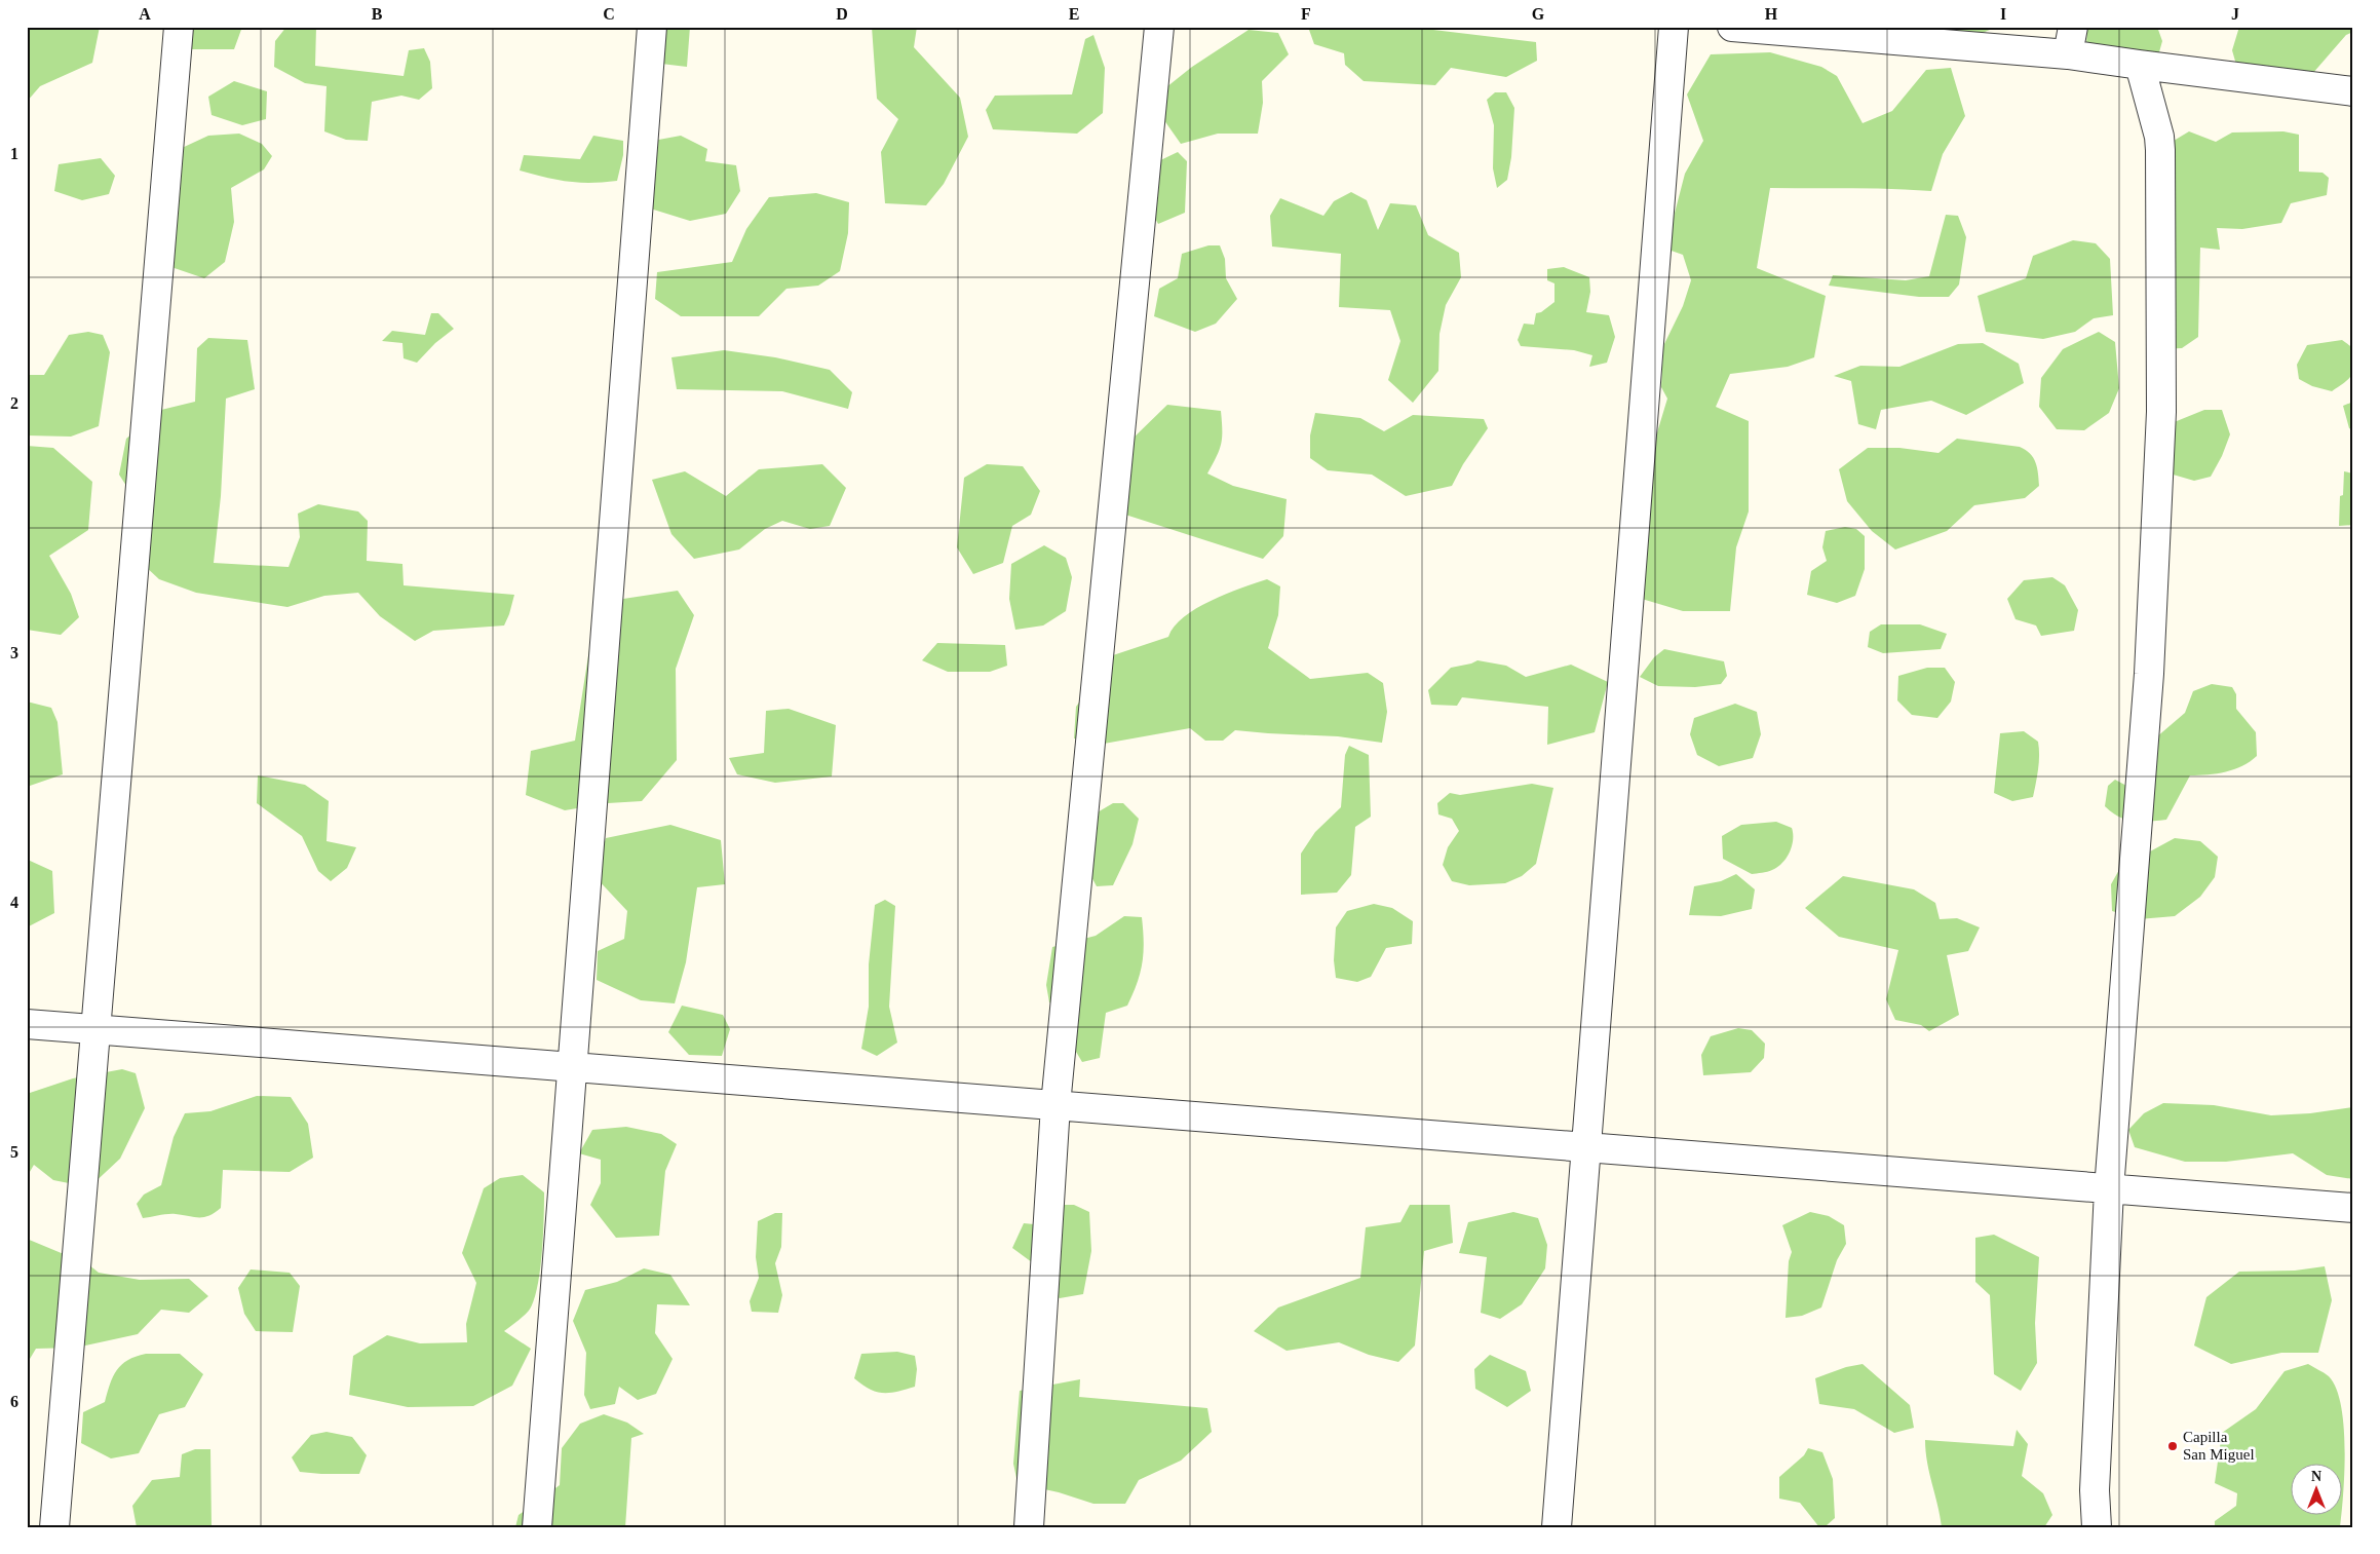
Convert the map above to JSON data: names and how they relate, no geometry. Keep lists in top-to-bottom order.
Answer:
{
  "places": ["Capilla San Miguel"],
  "north": "top",
  "grid": {
    "columns": [
      "A",
      "B",
      "C",
      "D",
      "E",
      "F",
      "G",
      "H",
      "I",
      "J"
    ],
    "rows": [
      "1",
      "2",
      "3",
      "4",
      "5",
      "6"
    ]
  }
}
